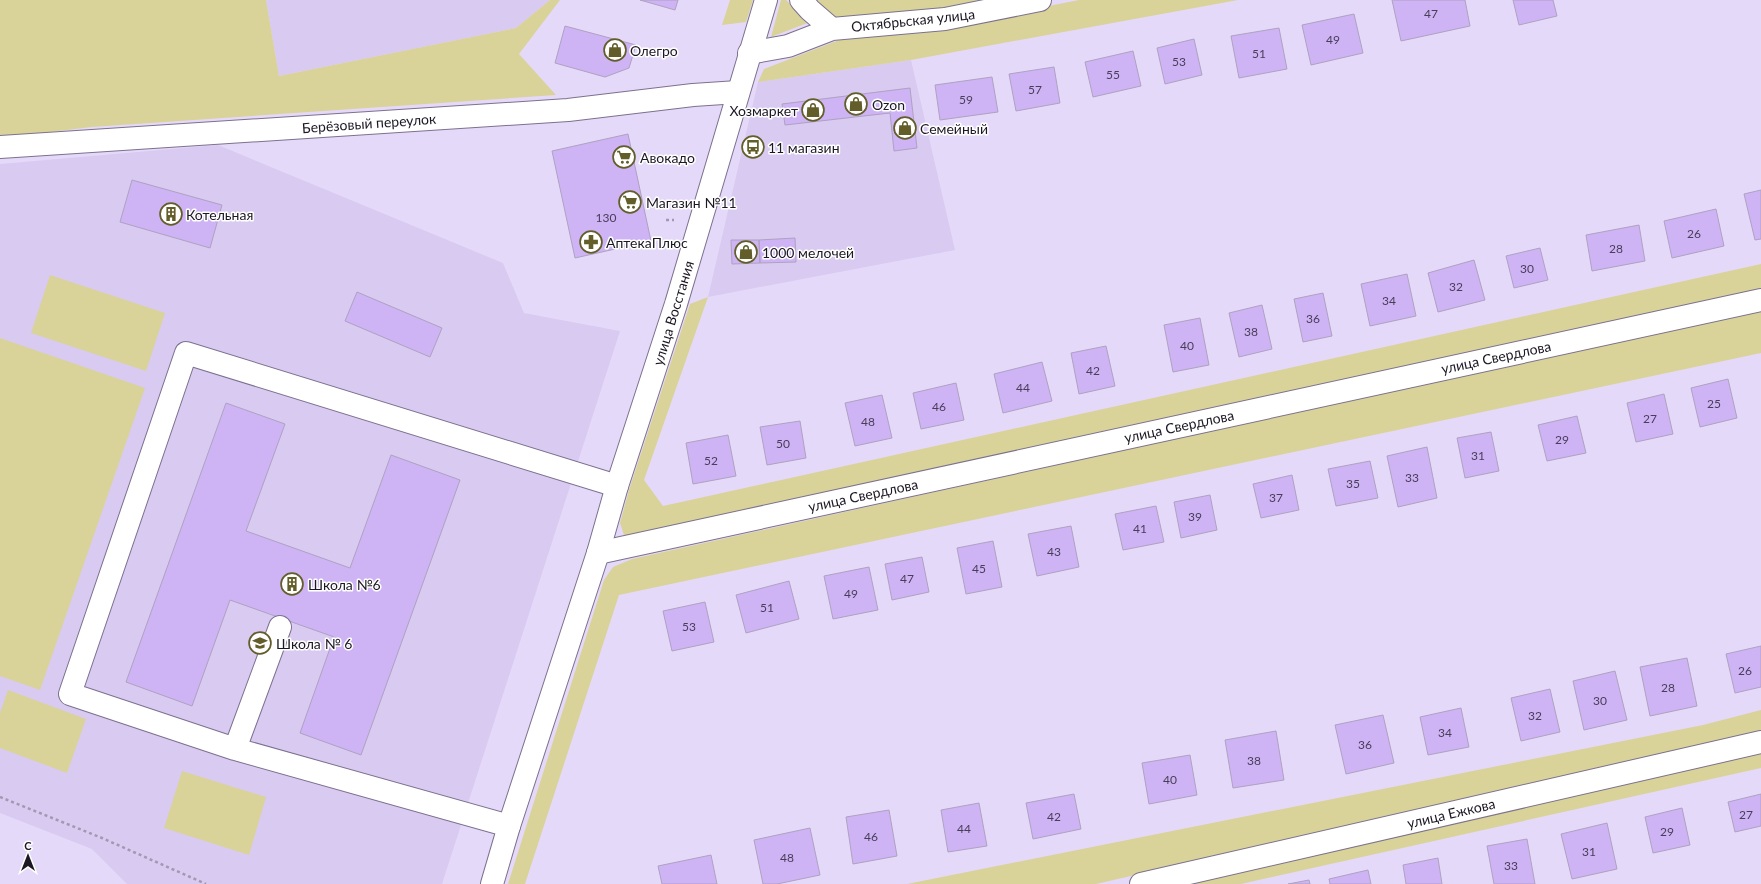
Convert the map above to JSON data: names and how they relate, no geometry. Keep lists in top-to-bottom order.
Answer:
{
  "streets": {
    "street": [
      "Октябрьская улица",
      "Берёзовый переулок",
      "улица Восстания",
      "улица Свердлова",
      "улица Ежкова"
    ]
  },
  "crossings": [
    ["Октябрьская улица", "улица Восстания"],
    ["Берёзовый переулок", "улица Восстания"],
    ["улица Восстания", "улица Свердлова"]
  ],
  "places": {
    "shop": [
      "Олегро",
      "Ozon",
      "Хозмаркет",
      "Семейный",
      "1000 мелочей"
    ],
    "bus stop": ["11 магазин"],
    "supermarket": ["Авокадо", "Магазин №11"],
    "building": ["Котельная", "Школа №6"],
    "pharmacy": ["АптекаПлюс"],
    "school or university": ["Школа № 6"]
  },
  "house_numbers": [
    "47",
    "49",
    "51",
    "53",
    "55",
    "57",
    "59",
    "130",
    "26",
    "28",
    "30",
    "32",
    "34",
    "36",
    "38",
    "40",
    "42",
    "44",
    "25",
    "46",
    "27",
    "48",
    "29",
    "50",
    "31",
    "52",
    "33",
    "35",
    "37",
    "39",
    "41",
    "43",
    "45",
    "47",
    "49",
    "51",
    "53",
    "26",
    "28",
    "30",
    "32",
    "34",
    "36",
    "38",
    "40",
    "27",
    "42",
    "44",
    "29",
    "46",
    "31",
    "48",
    "33"
  ],
  "north": "top"
}
